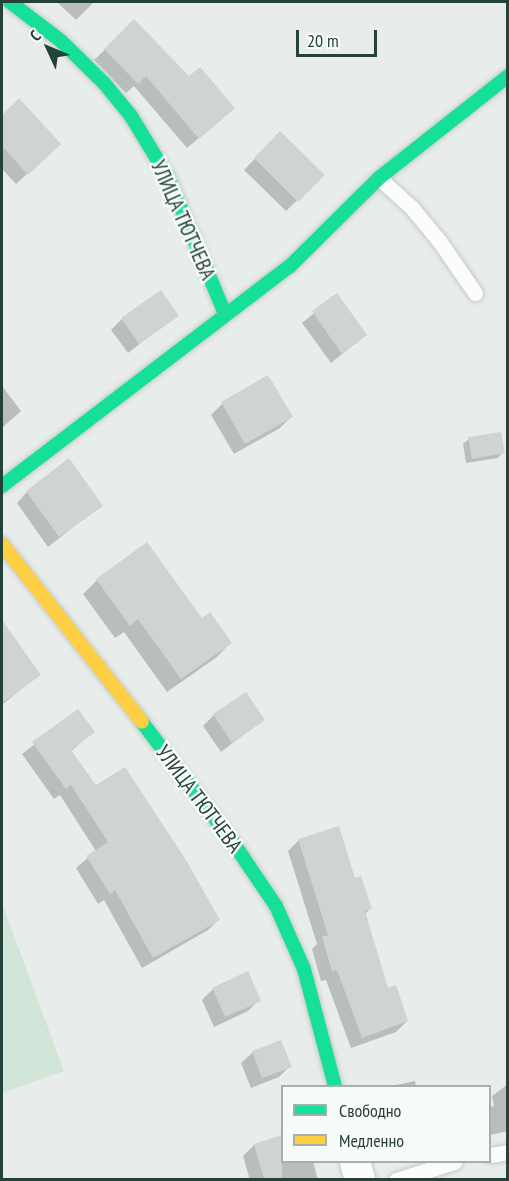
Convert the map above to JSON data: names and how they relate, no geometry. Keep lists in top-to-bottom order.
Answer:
{
  "streets": {
    "street": ["УЛИЦА ТЮТЧЕВА"]
  },
  "legend": ["Свободно", "Медленно"],
  "scale_bar": "20 m",
  "north": "top left"
}
